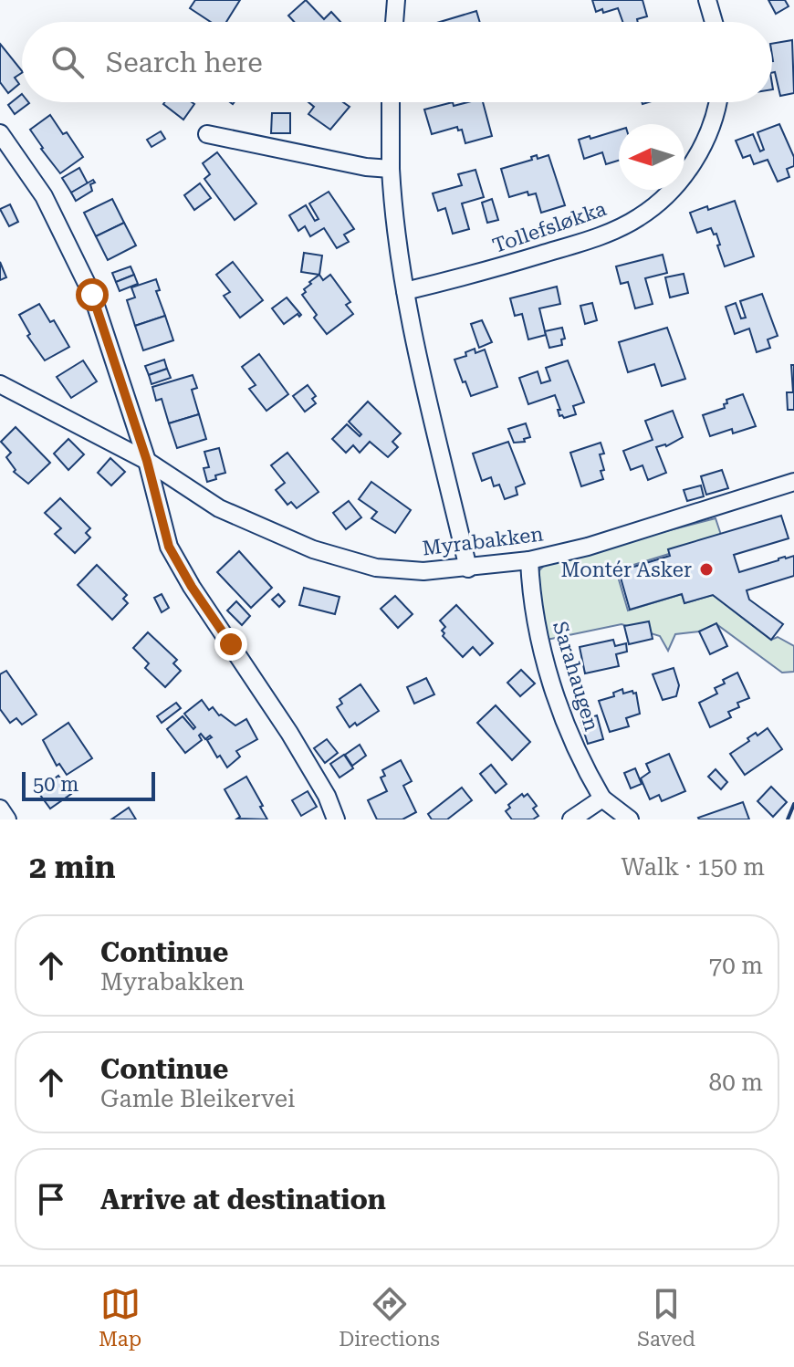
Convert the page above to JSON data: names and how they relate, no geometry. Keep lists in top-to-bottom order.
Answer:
{
  "streets": {
    "street": ["Tollefsløkka", "Myrabakken", "Sarahaugen"]
  },
  "crossings": [
    ["Myrabakken", "Sarahaugen"]
  ],
  "places": ["Montér Asker"],
  "scale_bar": "50 m",
  "north": "left",
  "page": {
    "search": "Search here",
    "scale": "50 m",
    "heading": ["2 min", "Walk · 150 m"],
    "list": [
      ["Continue", "Myrabakken", "70 m"],
      ["Continue", "Gamle Bleikervei", "80 m"],
      "Arrive at destination"
    ],
    "nav": ["Map", "Directions", "Saved"]
  }
}
